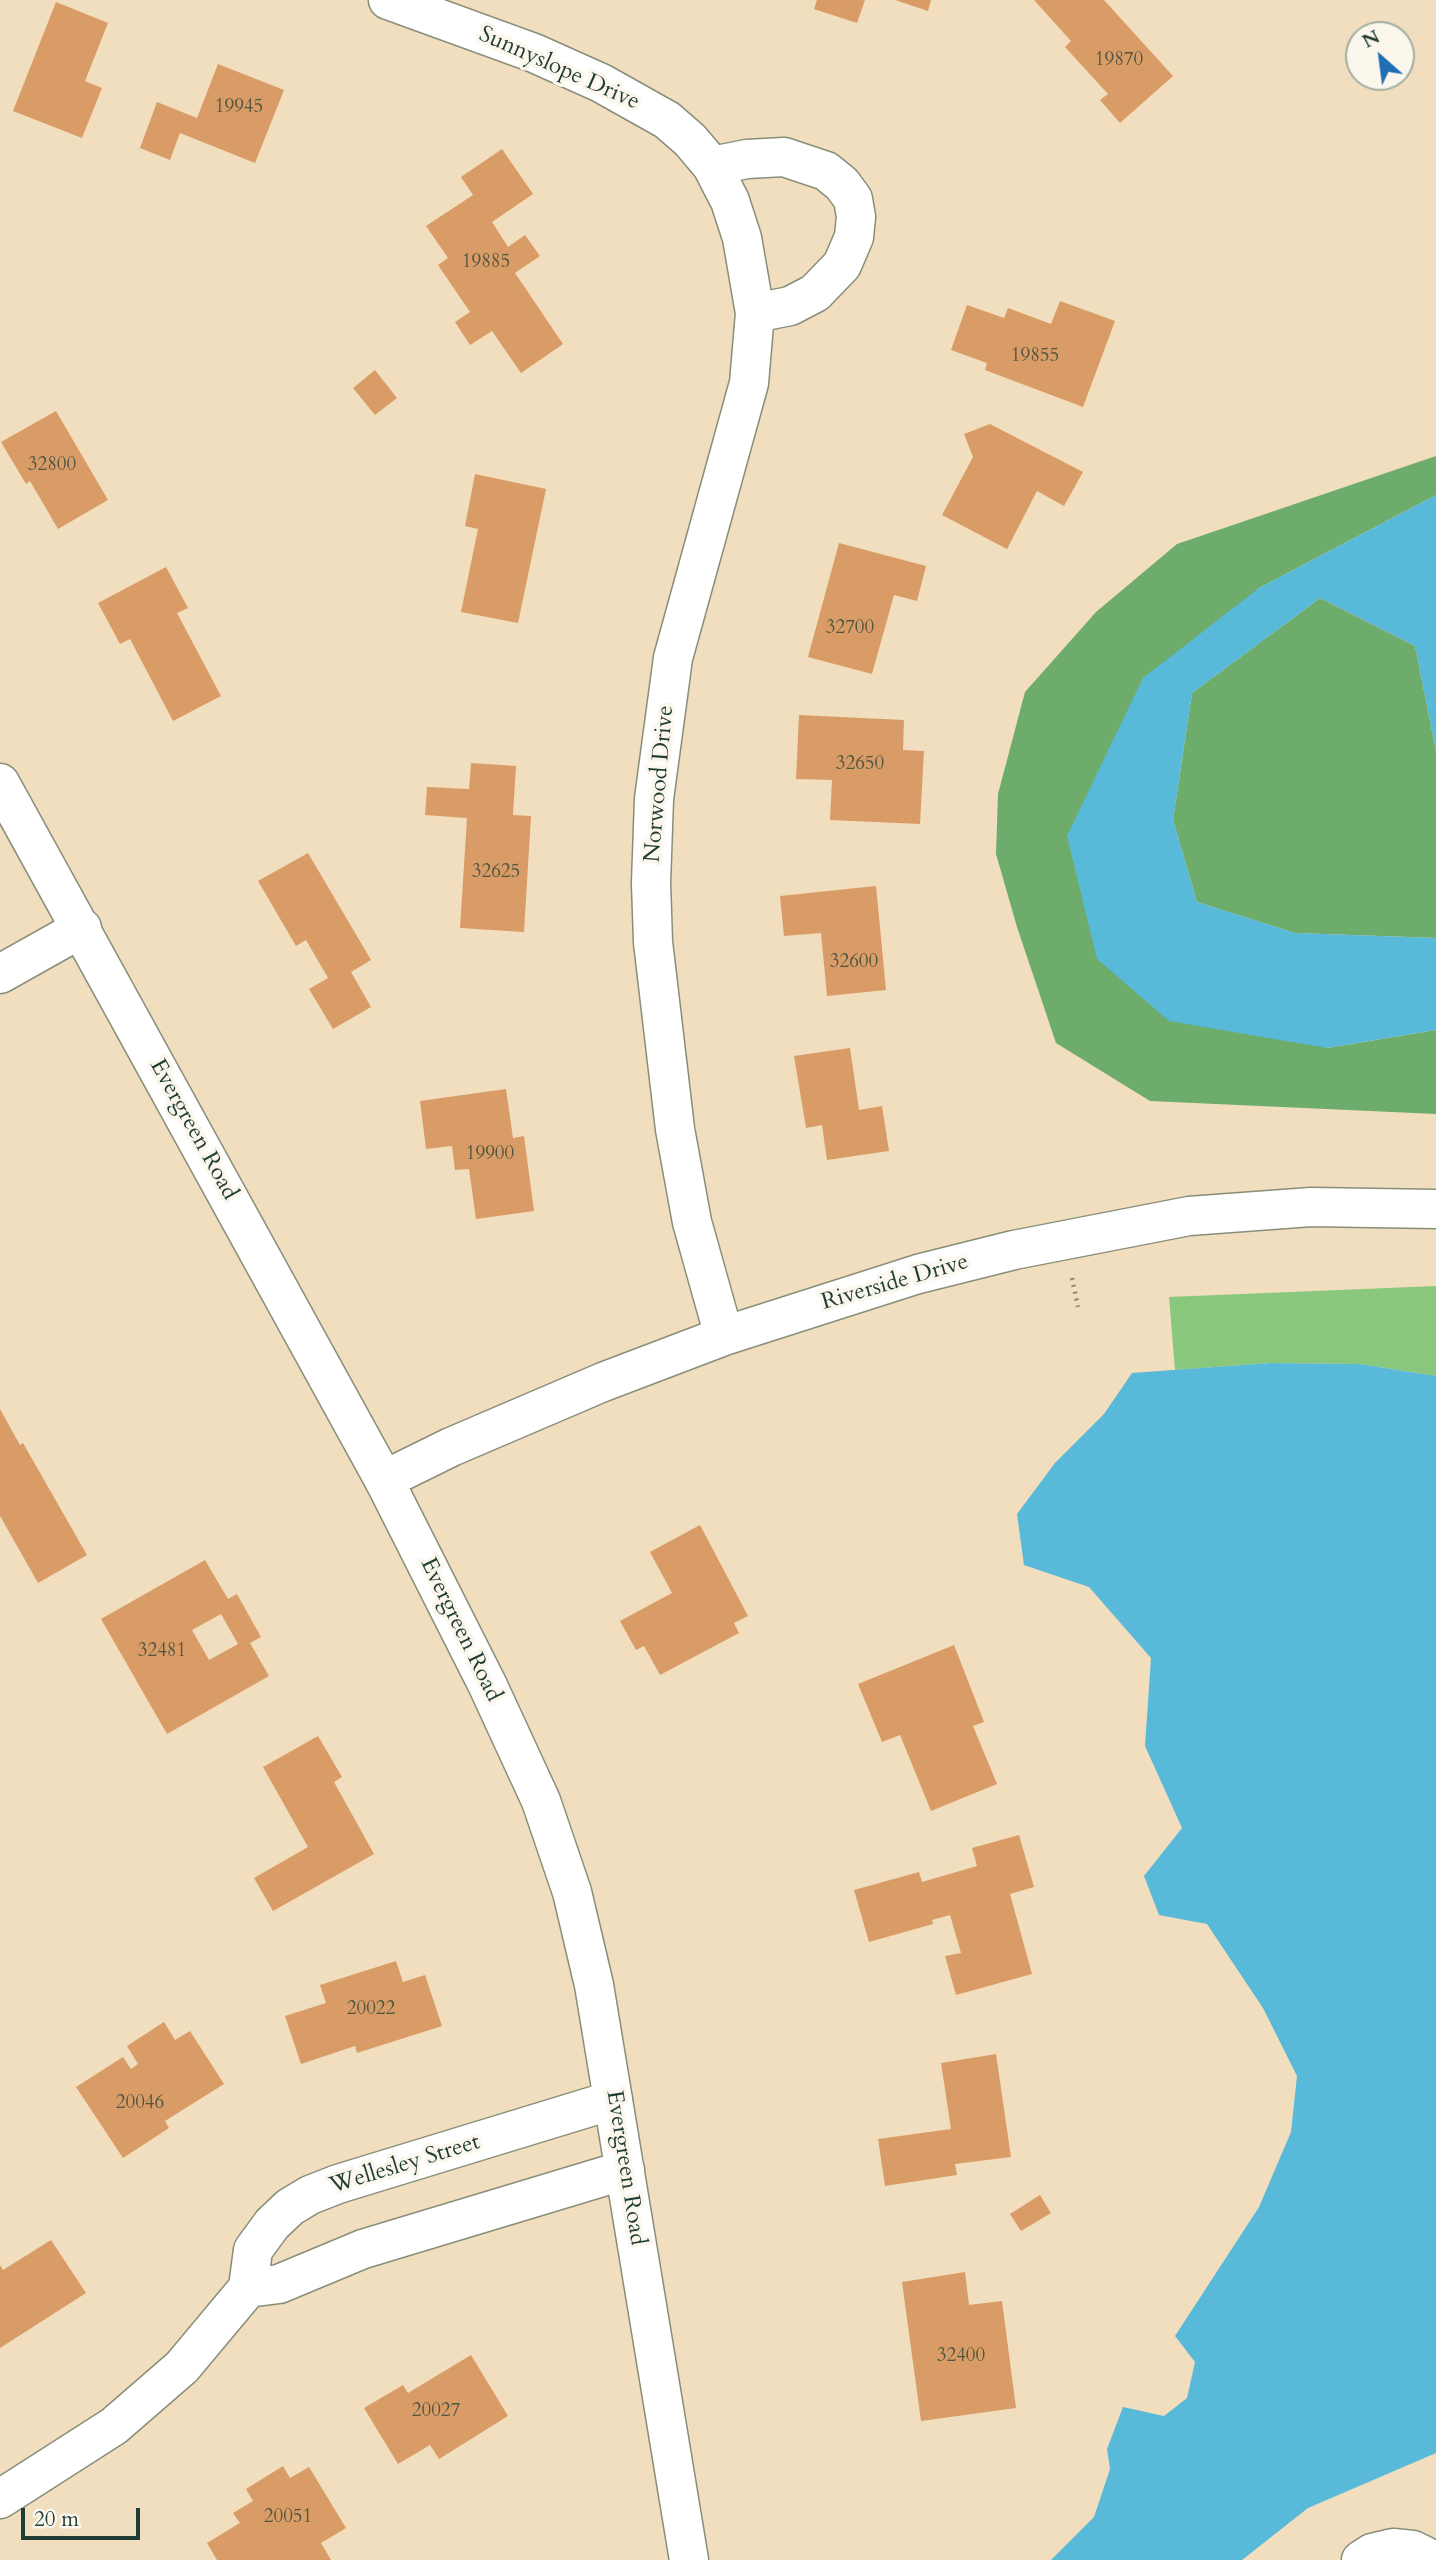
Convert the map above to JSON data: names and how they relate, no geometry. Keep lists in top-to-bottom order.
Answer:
{
  "streets": {
    "street": [
      "Sunnyslope Drive",
      "Norwood Drive",
      "Evergreen Road",
      "Riverside Drive",
      "Wellesley Street"
    ]
  },
  "crossings": [
    ["Sunnyslope Drive", "Norwood Drive"],
    ["Norwood Drive", "Riverside Drive"],
    ["Evergreen Road", "Riverside Drive"],
    ["Evergreen Road", "Wellesley Street"]
  ],
  "house_numbers": [
    "19870",
    "19945",
    "19885",
    "19855",
    "32800",
    "32700",
    "32650",
    "32625",
    "32600",
    "19900",
    "32481",
    "20022",
    "20046",
    "32400",
    "20027",
    "20051"
  ],
  "scale_bar": "20 m",
  "north": "top left"
}
